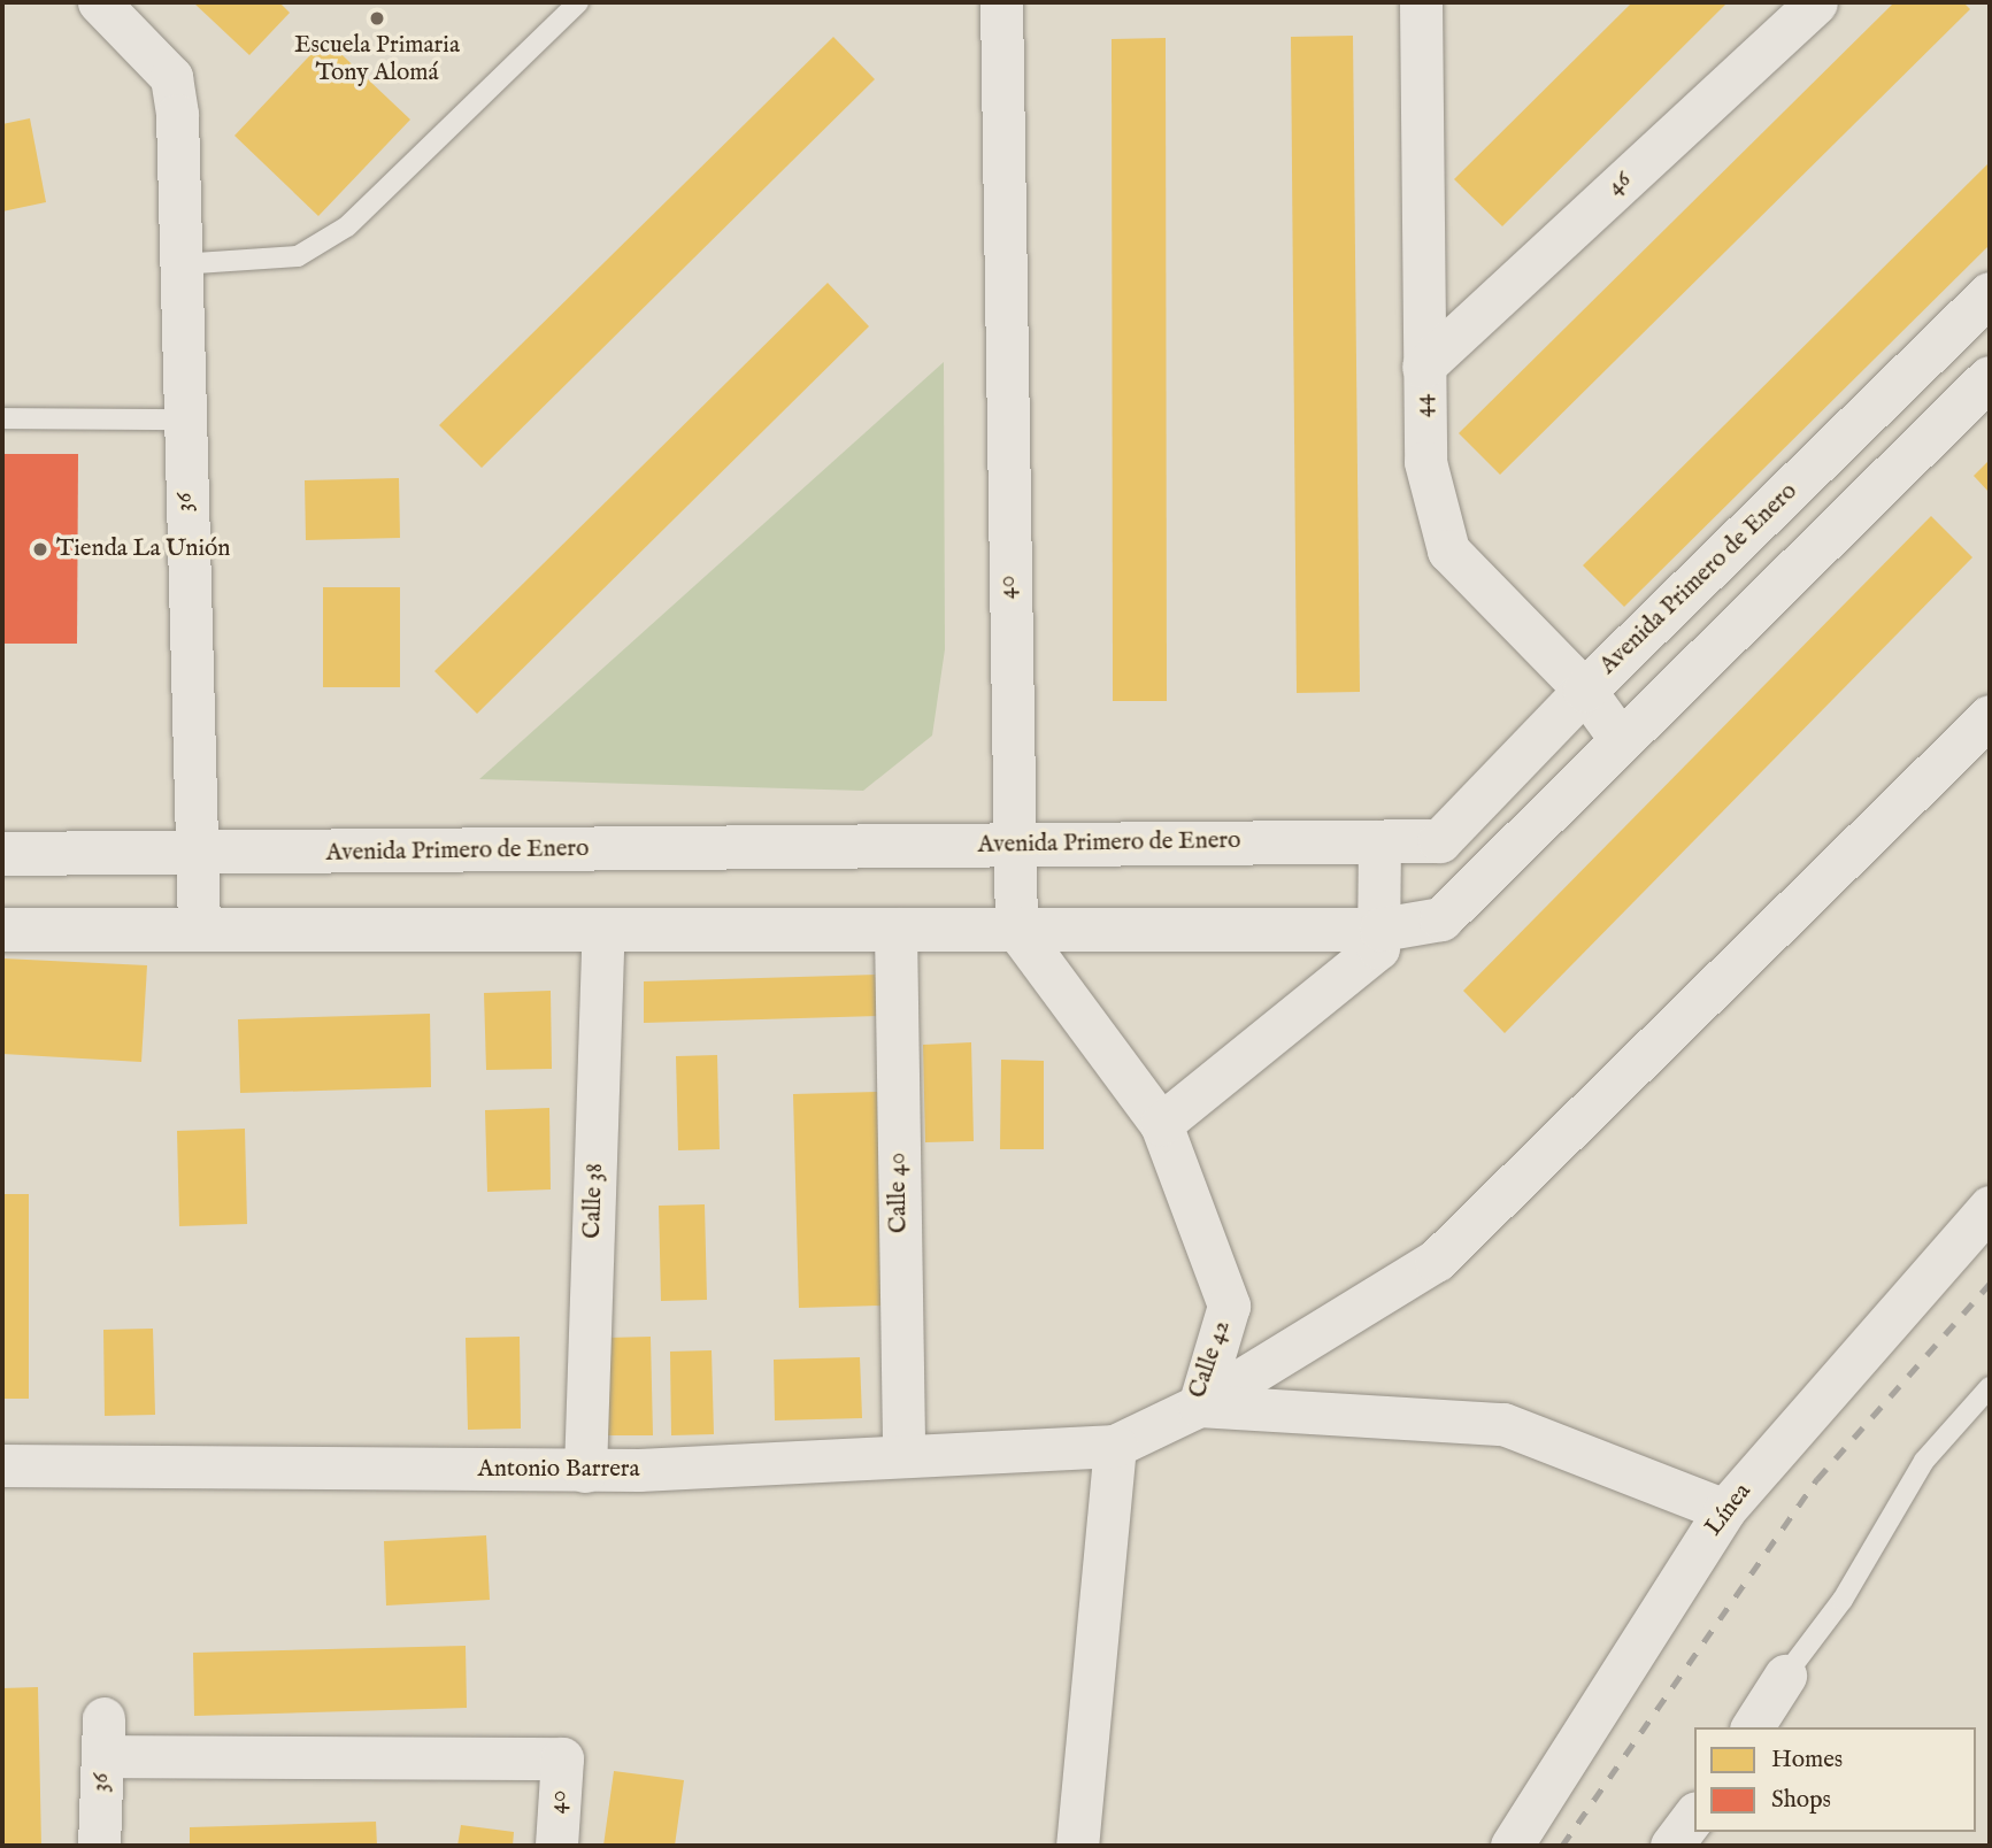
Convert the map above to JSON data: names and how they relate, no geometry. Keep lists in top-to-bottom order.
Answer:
{
  "streets": {
    "street": [
      "46",
      "44",
      "36",
      "Avenida Primero de Enero",
      "40",
      "Calle 40",
      "Calle 38",
      "Calle 42",
      "Antonio Barrera",
      "Línea"
    ]
  },
  "crossings": [
    ["46", "44"],
    ["44", "Avenida Primero de Enero"],
    ["36", "Avenida Primero de Enero"],
    ["36", "40"],
    ["Avenida Primero de Enero", "40"],
    ["Calle 40", "Antonio Barrera"],
    ["Calle 38", "Antonio Barrera"],
    ["Calle 42", "Antonio Barrera"]
  ],
  "places": ["Escuela Primaria Tony Alomá", "Tienda La Unión"],
  "legend": ["Homes", "Shops"]
}
